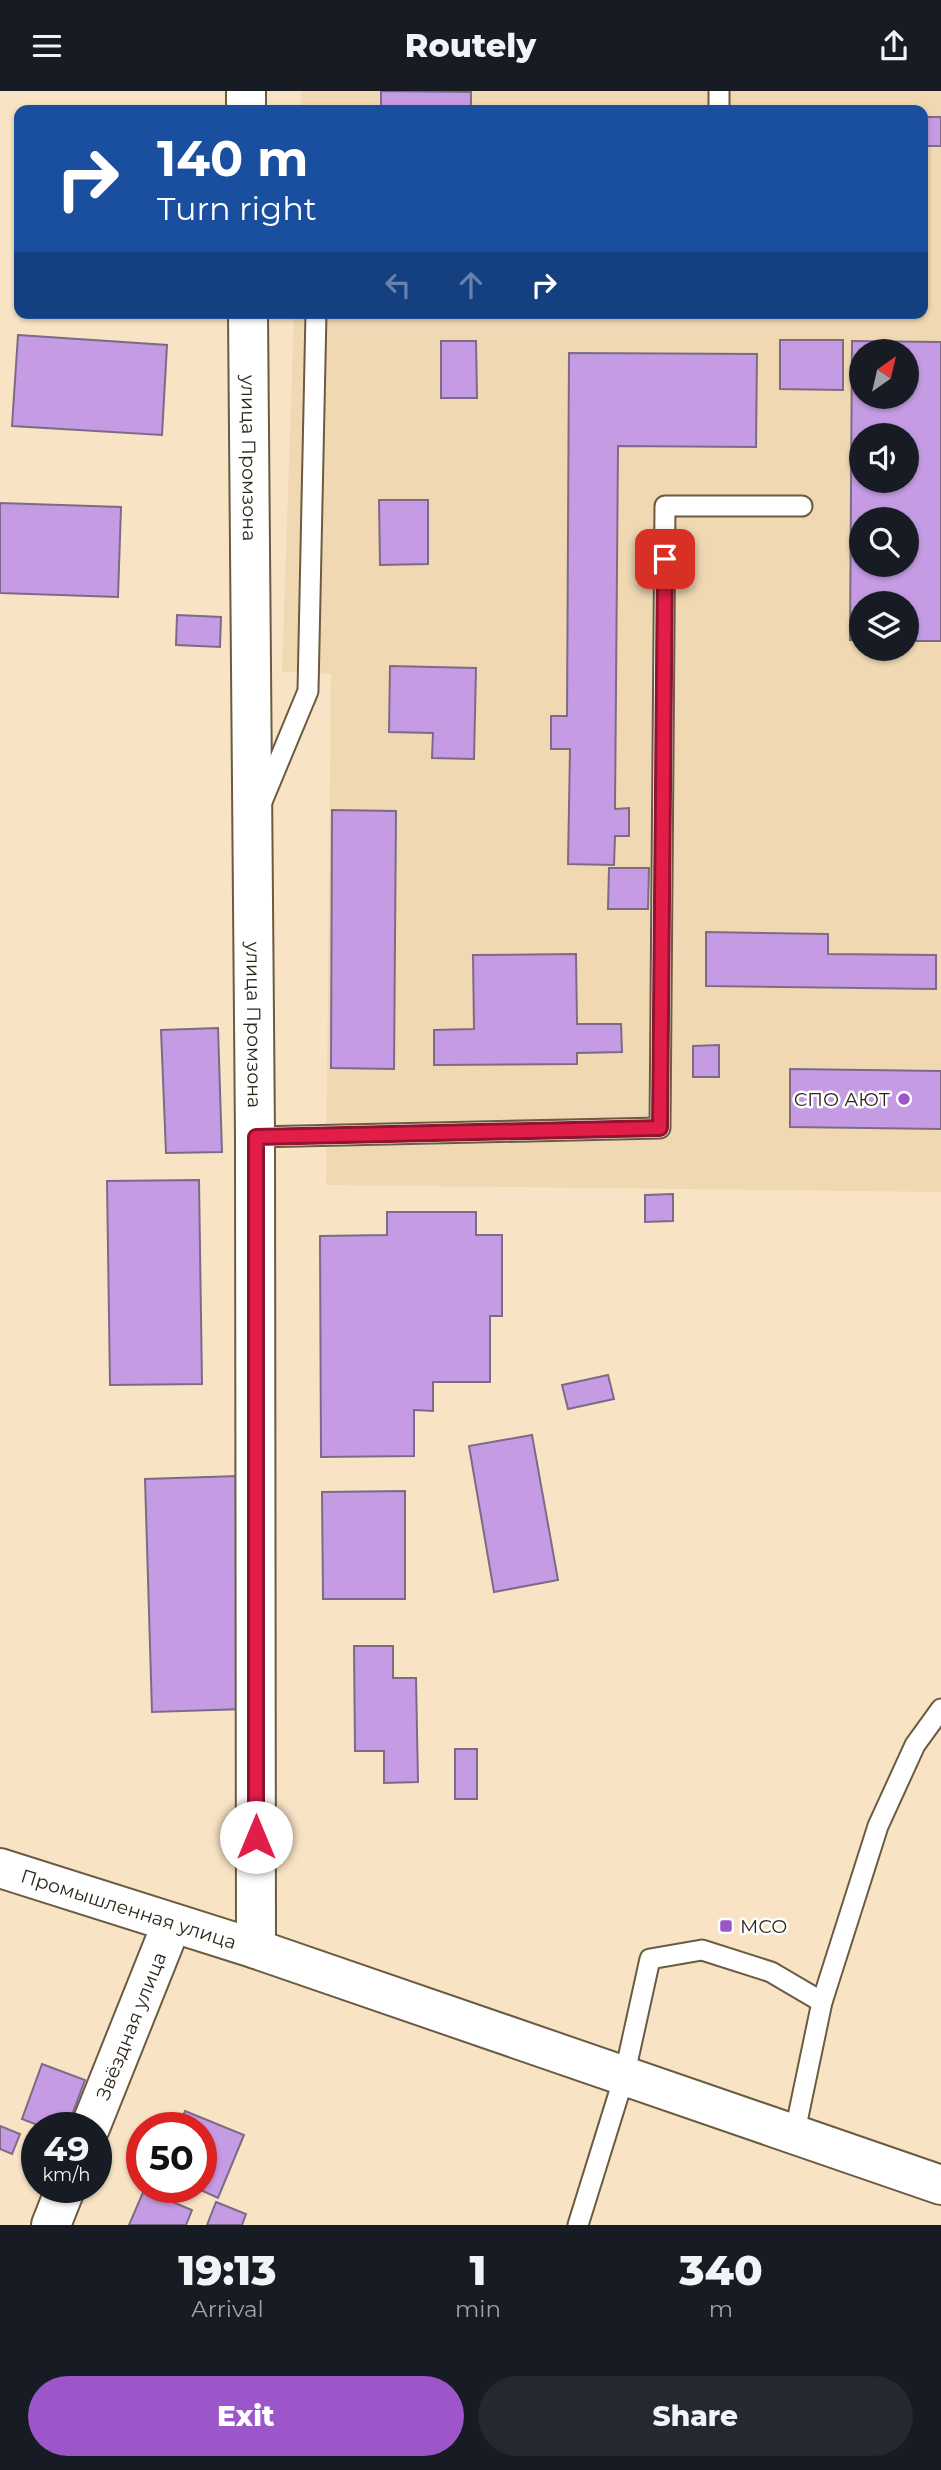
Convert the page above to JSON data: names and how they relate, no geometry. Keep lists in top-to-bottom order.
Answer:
{
  "streets": {
    "main road": ["улица Промзона", "Промышленная улица", "Звёздная улица"]
  },
  "crossings": [
    ["улица Промзона", "Промышленная улица"],
    ["Промышленная улица", "Звёздная улица"]
  ],
  "places": {
    "other": ["СПО АЮТ"],
    "transit": ["МСО"]
  },
  "north": "top right",
  "page": {
    "header": "Routely",
    "turn": ["140 m", "Turn right"],
    "speed": "49 km/h",
    "limit": "50",
    "eta": [
      "19:13",
      "Arrival",
      "1",
      "min",
      "340",
      "m"
    ],
    "buttons": ["Exit", "Share"]
  }
}
